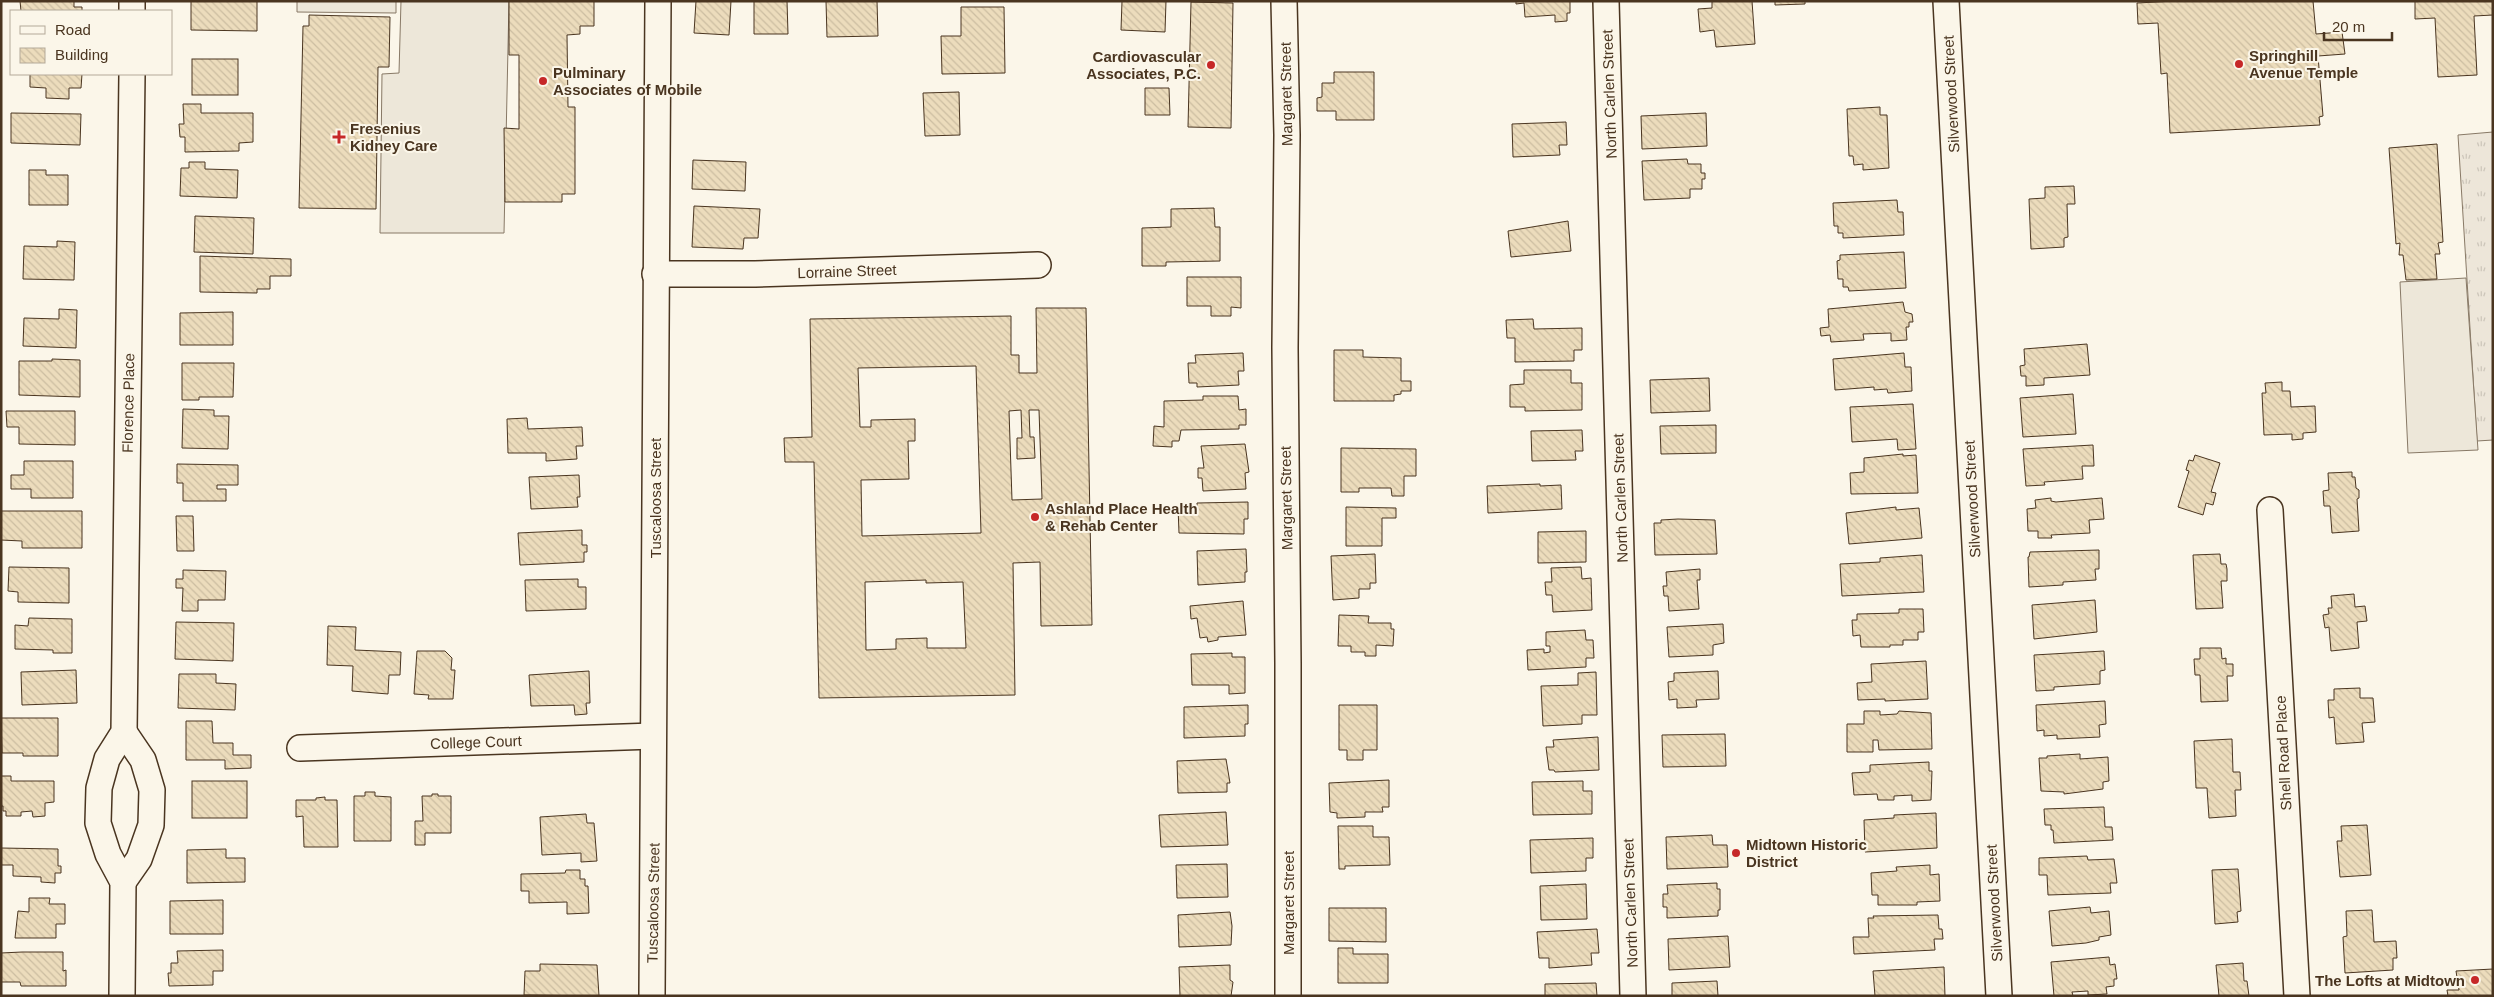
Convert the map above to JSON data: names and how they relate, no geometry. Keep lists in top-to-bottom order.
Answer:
{
  "streets": {
    "street": [
      "Margaret Street",
      "North Carlen Street",
      "Silverwood Street",
      "Lorraine Street",
      "Florence Place",
      "Tuscaloosa Street",
      "College Court",
      "Shell Road Place"
    ]
  },
  "crossings": [
    ["Lorraine Street", "Tuscaloosa Street"],
    ["Tuscaloosa Street", "College Court"]
  ],
  "places": {
    "other": [
      "Springhill Avenue Temple",
      "Cardiovascular Associates, P.C.",
      "Pulminary Associates of Mobile",
      "Ashland Place Health & Rehab Center",
      "Midtown Historic District",
      "The Lofts at Midtown"
    ],
    "health": ["Fresenius Kidney Care"]
  },
  "legend": ["Road", "Building"],
  "scale_bar": "20 m"
}
